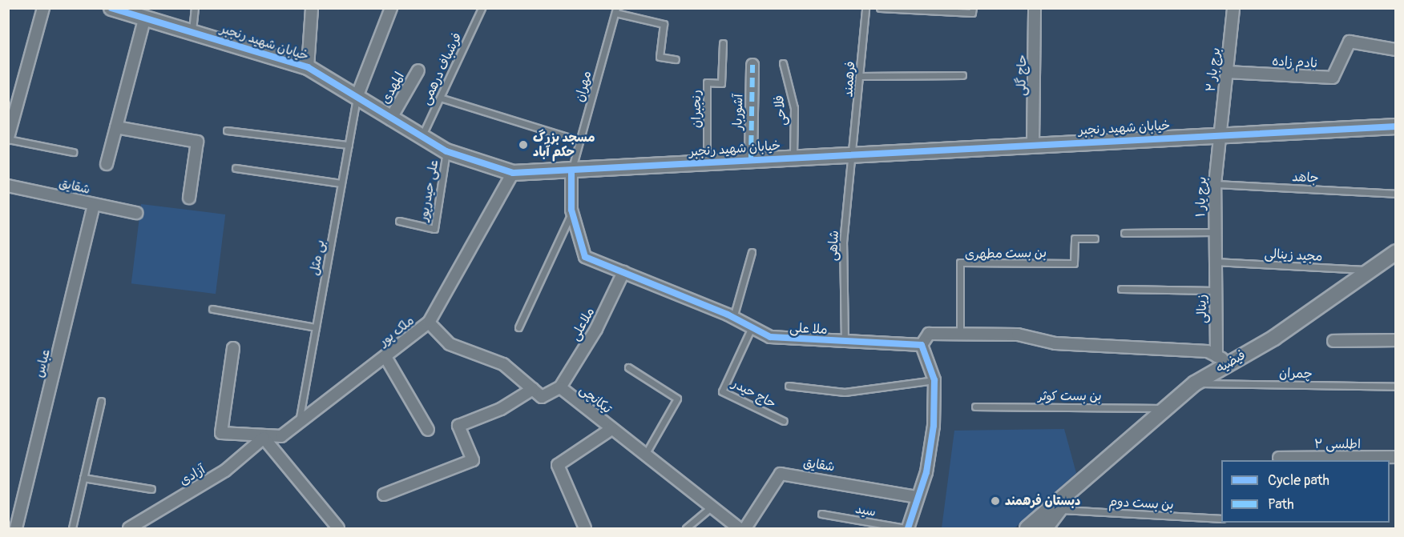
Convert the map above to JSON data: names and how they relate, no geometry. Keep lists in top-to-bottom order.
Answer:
{
  "streets": {
    "street": [
      "خیابان شهید رنجبر",
      "نادم زاده",
      "برج بار ۲",
      "حاج گلی",
      "المهدی",
      "آشوربار",
      "شقایق",
      "برج یار ۱",
      "زینالی",
      "ملاعلی",
      "ملا علی",
      "ملک پور",
      "فیضیه",
      "عباس",
      "تیکانچی",
      "اطلسی ۲",
      "آزادی"
    ],
    "lane": [
      "فرشباف درهمی",
      "فرهمند",
      "مهران",
      "رنجبران",
      "فلاحی",
      "جاهد",
      "علی‌ حیدرپور",
      "شاهی",
      "بن بست مطهری",
      "مجید زینالی",
      "بی مثل",
      "چمران",
      "حاج حیدر",
      "بن بست کوثر",
      "بن بست دوم",
      "سید"
    ]
  },
  "crossings": [
    ["خیابان شهید رنجبر", "فرشباف درهمی"],
    ["خیابان شهید رنجبر", "برج بار ۲"],
    ["خیابان شهید رنجبر", "حاج گلی"],
    ["خیابان شهید رنجبر", "فرهمند"],
    ["خیابان شهید رنجبر", "مهران"],
    ["خیابان شهید رنجبر", "المهدی"],
    ["خیابان شهید رنجبر", "رنجبران"],
    ["خیابان شهید رنجبر", "فلاحی"],
    ["خیابان شهید رنجبر", "آشوربار"],
    ["خیابان شهید رنجبر", "علی‌ حیدرپور"],
    ["خیابان شهید رنجبر", "برج یار ۱"],
    ["خیابان شهید رنجبر", "شاهی"],
    ["خیابان شهید رنجبر", "بی مثل"],
    ["خیابان شهید رنجبر", "ملا علی"],
    ["خیابان شهید رنجبر", "ملک پور"],
    ["نادم زاده", "برج بار ۲"],
    ["برج بار ۲", "برج یار ۱"],
    ["فرهمند", "شاهی"],
    ["مهران", "ملا علی"],
    ["جاهد", "برج یار ۱"],
    ["شقایق", "عباس"],
    ["برج یار ۱", "مجید زینالی"],
    ["برج یار ۱", "زینالی"],
    ["شاهی", "ملا علی"],
    ["مجید زینالی", "زینالی"],
    ["مجید زینالی", "فیضیه"],
    ["بی مثل", "ملک پور"],
    ["زینالی", "فیضیه"],
    ["ملاعلی", "ملا علی"],
    ["ملاعلی", "تیکانچی"],
    ["ملا علی", "حاج حیدر"],
    ["ملک پور", "آزادی"],
    ["فیضیه", "چمران"],
    ["فیضیه", "بن بست کوثر"],
    ["فیضیه", "بن بست دوم"]
  ],
  "places": ["مسجد بزرگ حکم آباد", "دبستان فرهمند"],
  "legend": ["Cycle path", "Path"]
}
